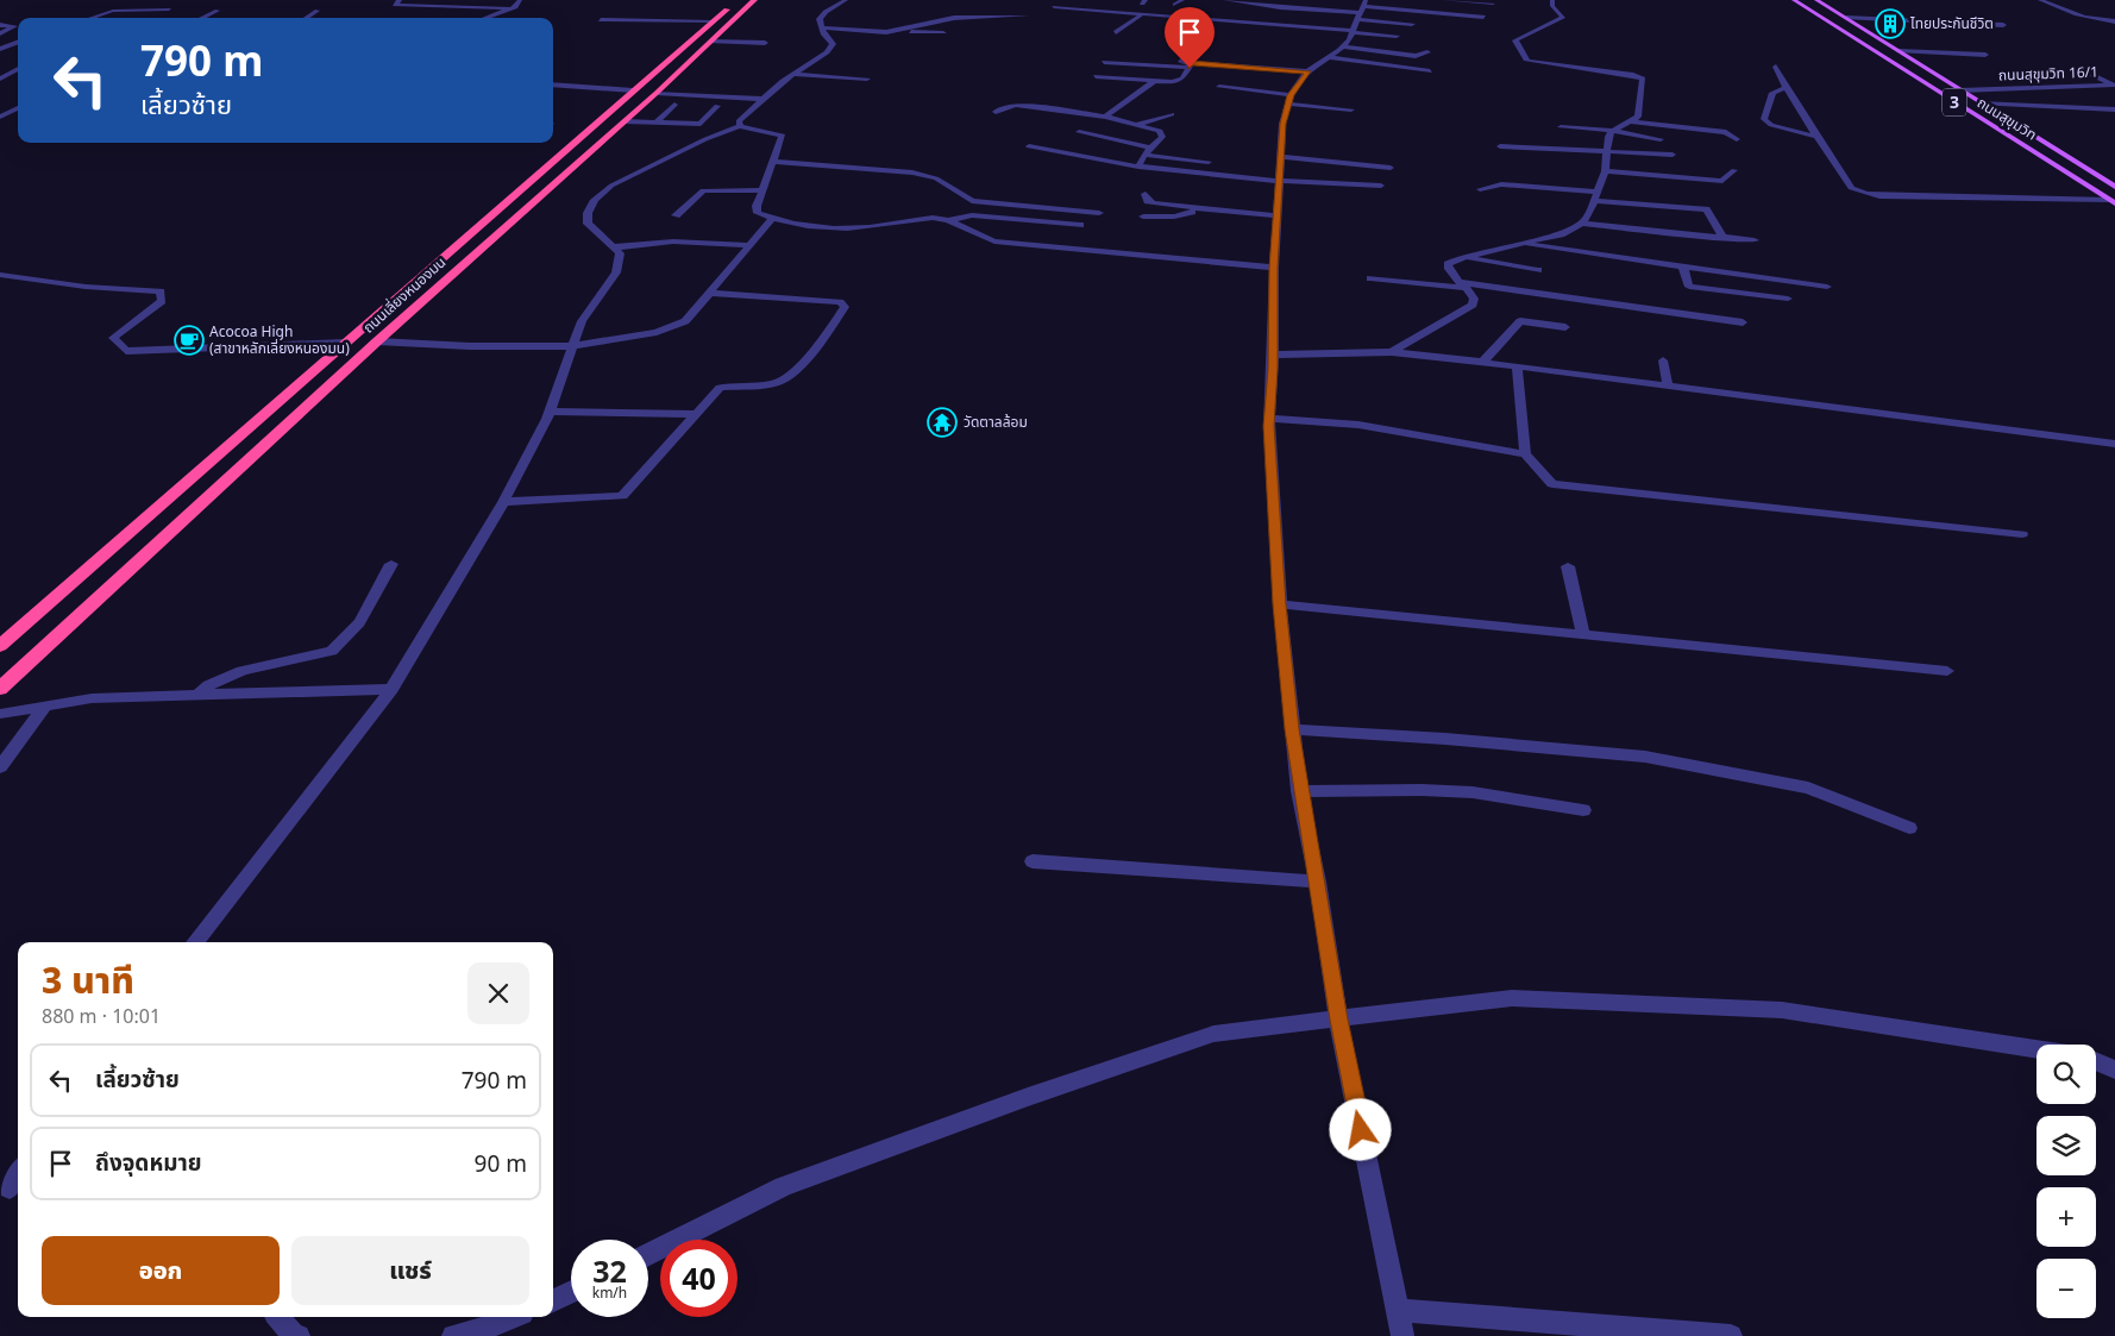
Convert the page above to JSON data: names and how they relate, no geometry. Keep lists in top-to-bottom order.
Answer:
{
  "streets": {
    "highway": ["ถนนเลี่ยงหนองมน"],
    "main road": ["3", "ถนนสุขุมวิท"],
    "street": ["ถนนสุขุมวิท 16/1"]
  },
  "crossings": [
    ["ถนนสุขุมวิท 16/1", "ถนนสุขุมวิท"]
  ],
  "places": {
    "building": ["ไทยประกันชีวิต"],
    "cafe": ["Acocoa High (สาขาหลักเลี่ยงหนองมน)"],
    "temple": ["วัดตาลล้อม"]
  },
  "page": {
    "turn": ["790 m", "เลี้ยวซ้าย"],
    "heading": ["3 นาที", "880 m · 10:01"],
    "list": [
      {
        "name": "เลี้ยวซ้าย",
        "value": "790 m"
      },
      {
        "name": "ถึงจุดหมาย",
        "value": "90 m"
      }
    ],
    "map_buttons": ["+", "−"],
    "buttons": ["ออก", "แชร์"],
    "speed": "32 km/h",
    "limit": "40"
  }
}
